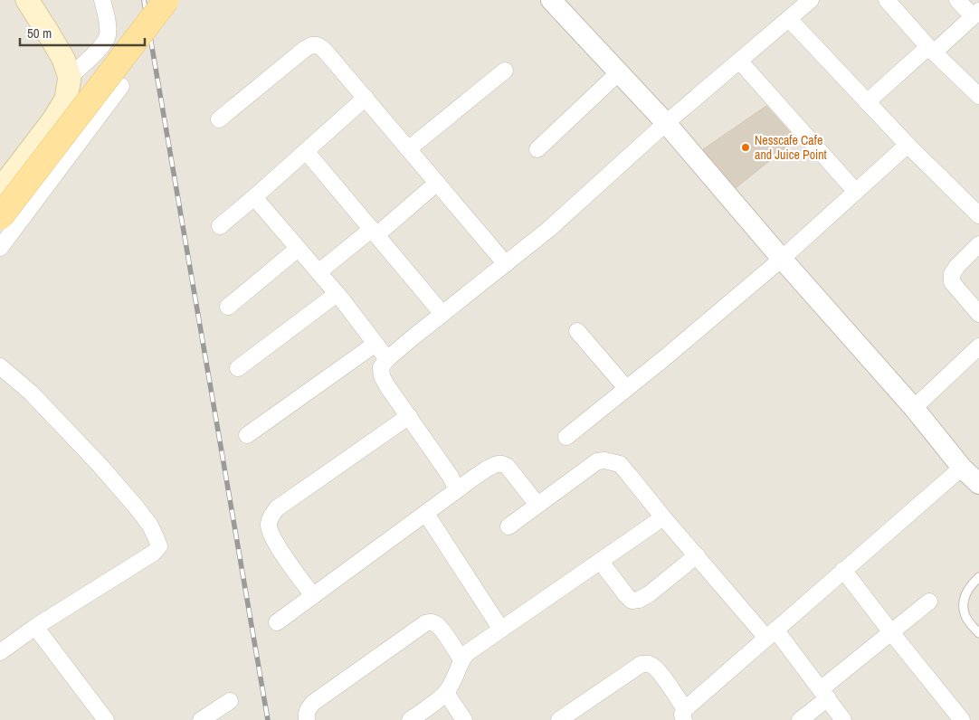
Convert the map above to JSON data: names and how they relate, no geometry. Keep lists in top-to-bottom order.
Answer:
{
  "places": ["Nesscafe Cafe and Juice Point"],
  "scale_bar": "50 m"
}
